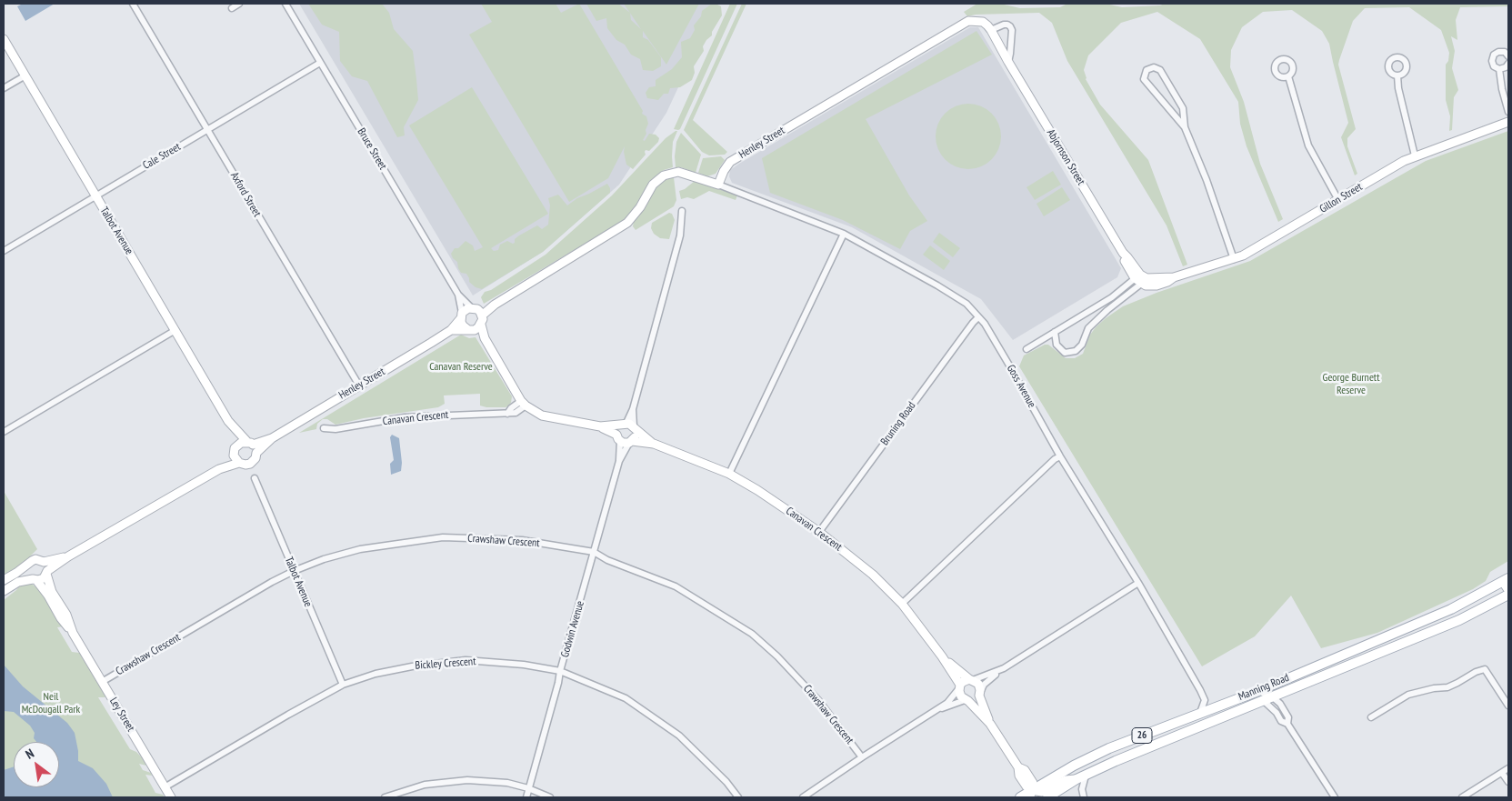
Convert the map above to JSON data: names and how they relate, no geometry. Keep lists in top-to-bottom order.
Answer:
{
  "streets": {
    "main road": ["Manning Road", "26"],
    "street": [
      "Henley Street",
      "Bruce Street",
      "Cale Street",
      "Abjornson Street",
      "Axford Street",
      "Gillon Street",
      "Talbot Avenue",
      "Goss Avenue",
      "Canavan Crescent",
      "Bruning Road",
      "Crawshaw Crescent",
      "Godwin Avenue",
      "Bickley Crescent",
      "Ley Street"
    ]
  },
  "crossings": [
    ["Henley Street", "Bruce Street"],
    ["Henley Street", "Abjornson Street"],
    ["Henley Street", "Axford Street"],
    ["Henley Street", "Talbot Avenue"],
    ["Henley Street", "Goss Avenue"],
    ["Henley Street", "Ley Street"],
    ["Bruce Street", "Cale Street"],
    ["Cale Street", "Axford Street"],
    ["Cale Street", "Talbot Avenue"],
    ["Abjornson Street", "Gillon Street"],
    ["Talbot Avenue", "Crawshaw Crescent"],
    ["Talbot Avenue", "Bickley Crescent"],
    ["Goss Avenue", "Bruning Road"],
    ["Goss Avenue", "Manning Road"],
    ["Canavan Crescent", "Bruning Road"],
    ["Canavan Crescent", "Godwin Avenue"],
    ["Canavan Crescent", "Manning Road"],
    ["Crawshaw Crescent", "Godwin Avenue"],
    ["Crawshaw Crescent", "Ley Street"],
    ["Godwin Avenue", "Bickley Crescent"],
    ["Bickley Crescent", "Ley Street"]
  ],
  "parks": ["Canavan Reserve", "George Burnett Reserve", "Neil McDougall Park"],
  "north": "top left"
}
